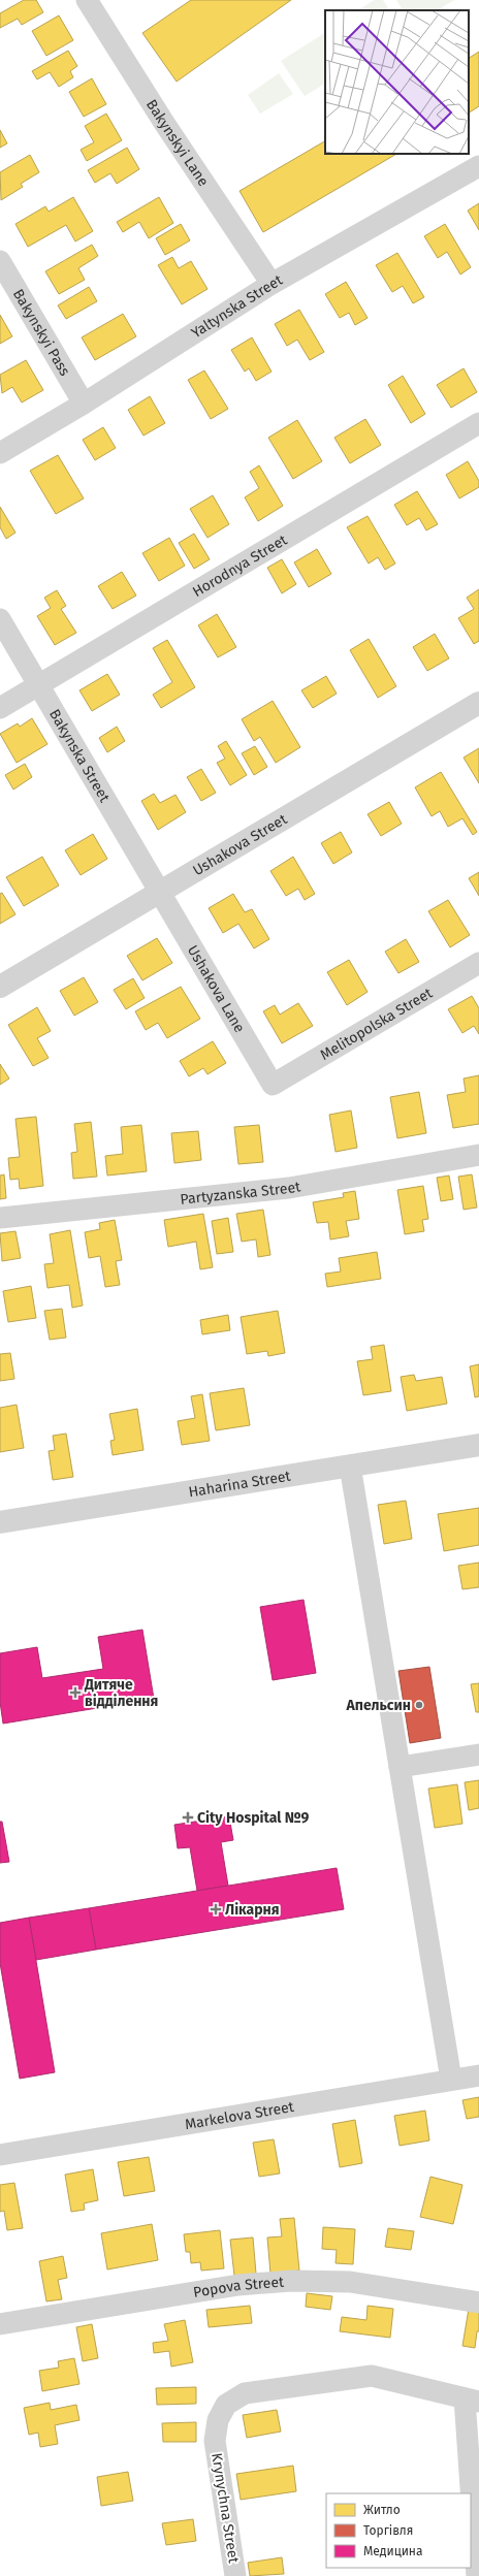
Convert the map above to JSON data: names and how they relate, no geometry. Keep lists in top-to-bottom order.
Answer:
{
  "streets": {
    "street": [
      "Bakynskyi Lane",
      "Yaltynska Street",
      "Bakynskyi Pass",
      "Horodnya Street",
      "Bakynska Street",
      "Ushakova Street",
      "Ushakova Lane",
      "Melitopolska Street",
      "Partyzanska Street",
      "Haharina Street",
      "Markelova Street",
      "Popova Street",
      "Krynychna Street"
    ]
  },
  "crossings": [
    ["Bakynskyi Lane", "Yaltynska Street"],
    ["Yaltynska Street", "Bakynskyi Pass"],
    ["Horodnya Street", "Bakynska Street"],
    ["Bakynska Street", "Ushakova Street"],
    ["Bakynska Street", "Ushakova Lane"],
    ["Ushakova Street", "Ushakova Lane"],
    ["Ushakova Lane", "Melitopolska Street"]
  ],
  "places": {
    "health": ["Дитяче відділення", "City Hospital №9", "Лікарня"],
    "other": ["Апельсин"]
  },
  "legend": ["Житло", "Торгівля", "Медицина"]
}
